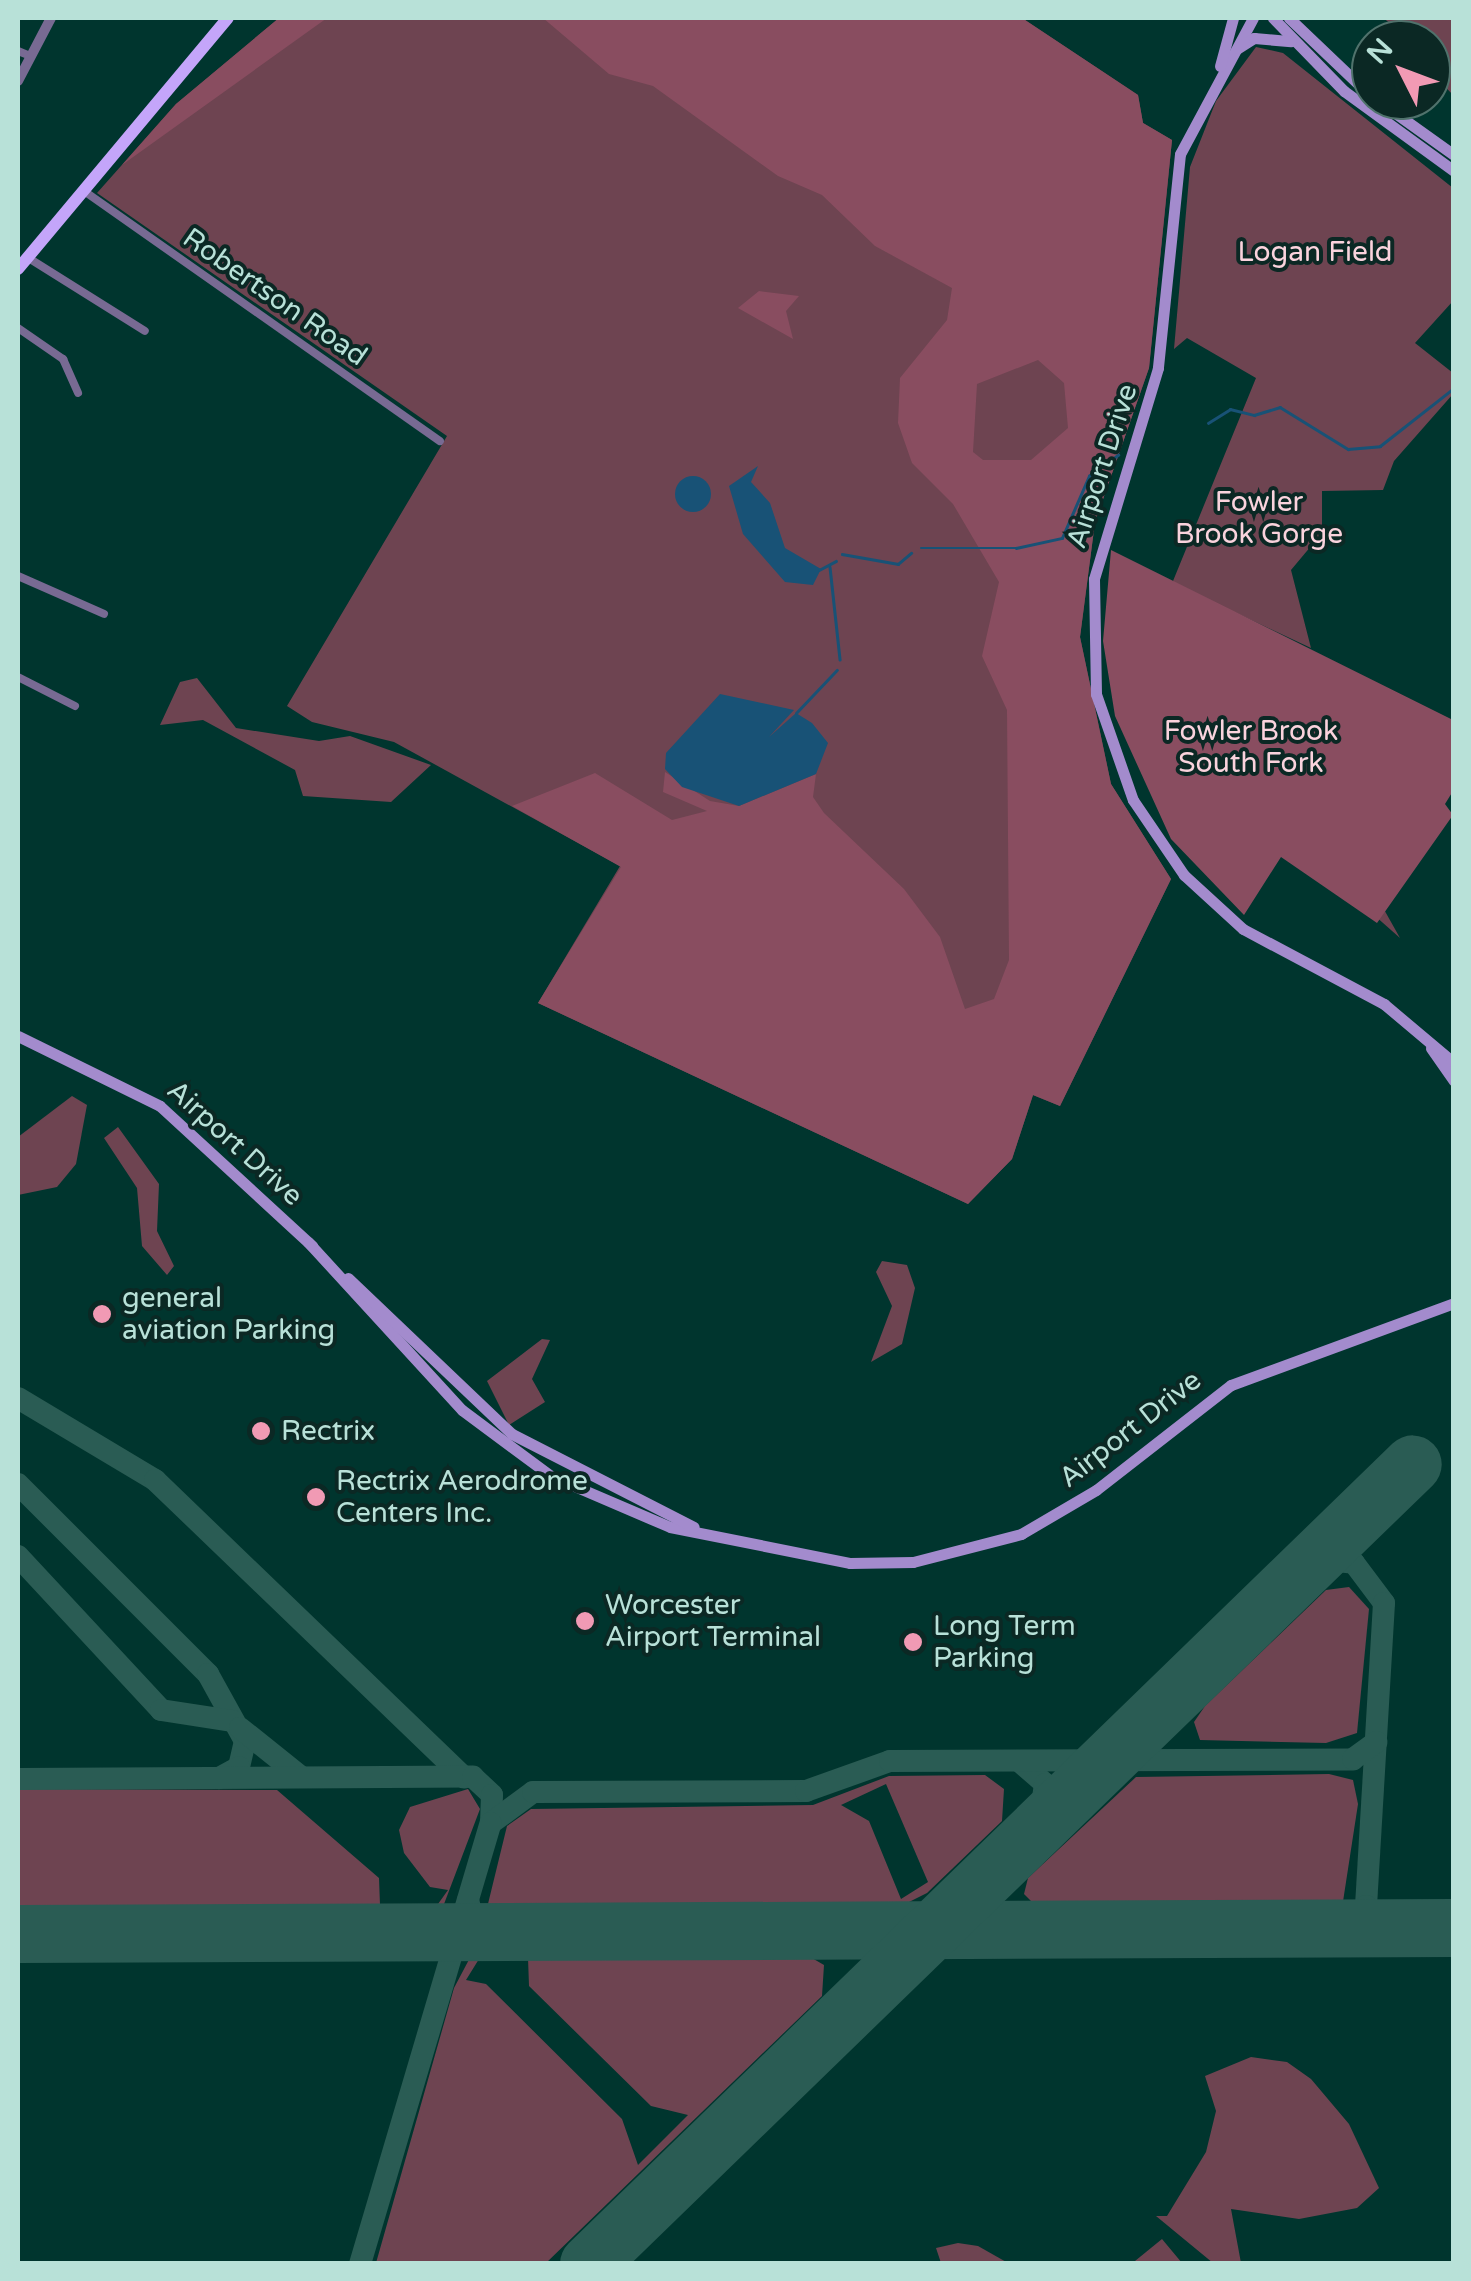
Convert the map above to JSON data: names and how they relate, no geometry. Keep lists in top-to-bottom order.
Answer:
{
  "streets": {
    "main road": ["Airport Drive"],
    "street": ["Robertson Road"]
  },
  "parks": ["Logan Field", "Fowler Brook Gorge", "Fowler Brook South Fork"],
  "places": [
    "general aviation Parking",
    "Rectrix",
    "Rectrix Aerodrome Centers Inc.",
    "Worcester Airport Terminal",
    "Long Term Parking"
  ],
  "north": "top left"
}
